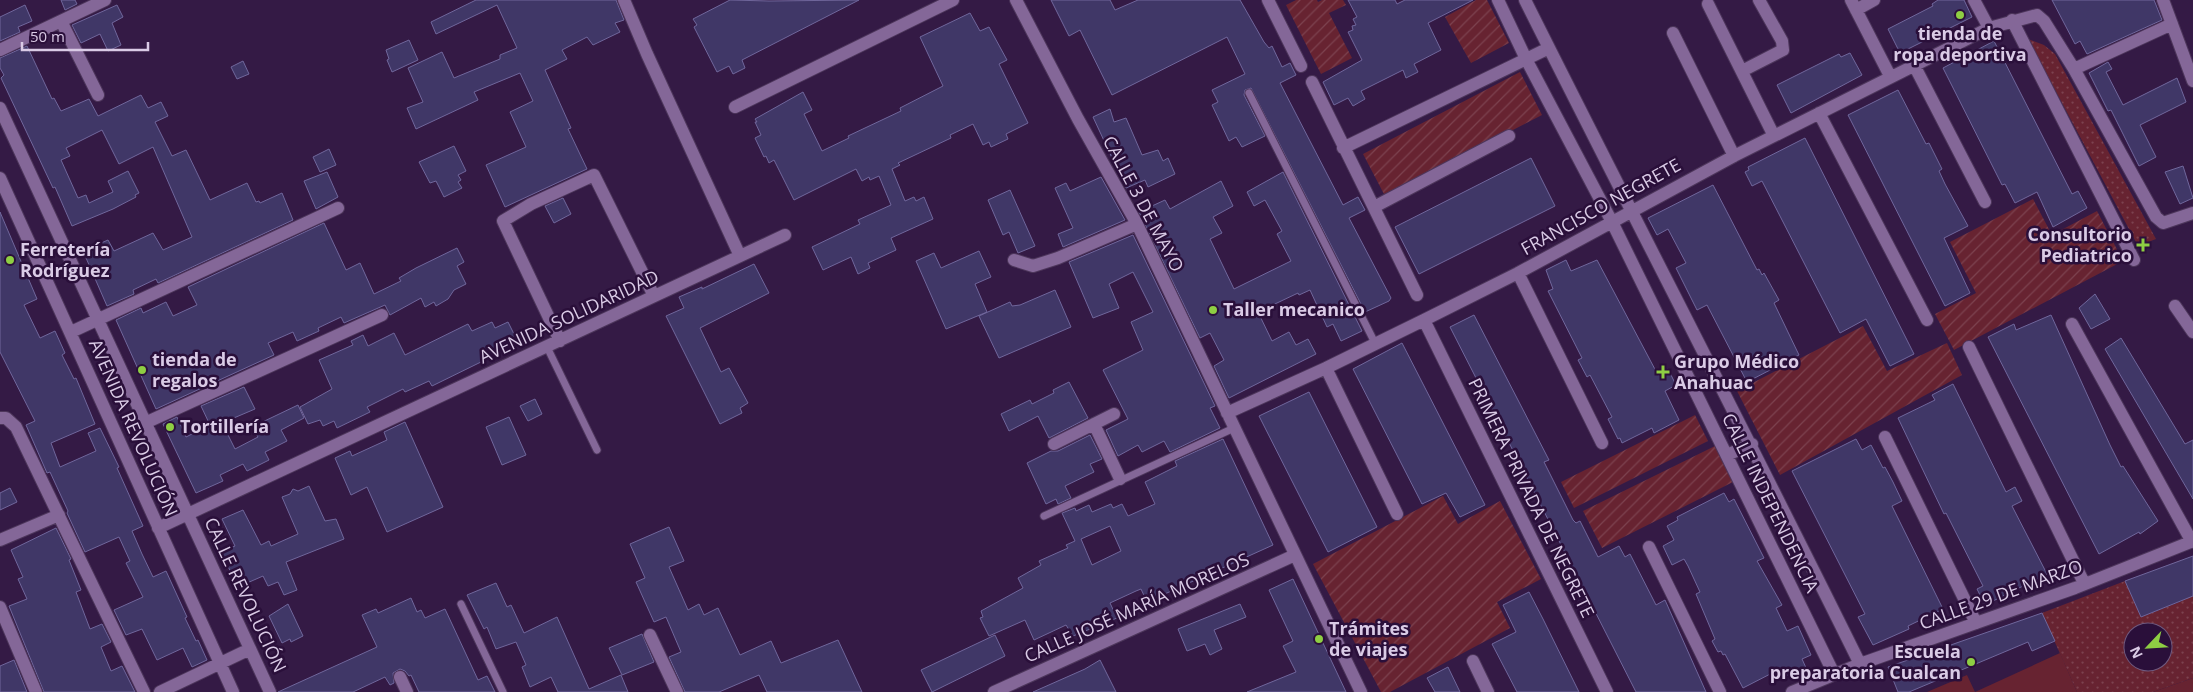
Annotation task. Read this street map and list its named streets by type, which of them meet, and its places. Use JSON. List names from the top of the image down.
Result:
{
  "streets": {
    "street": [
      "CALLE 3 DE MAYO",
      "FRANCISCO NEGRETE",
      "AVENIDA SOLIDARIDAD",
      "AVENIDA REVOLUCIÓN",
      "PRIMERA PRIVADA DE NEGRETE",
      "CALLE INDEPENDENCIA",
      "CALLE REVOLUCIÓN",
      "CALLE 29 DE MARZO",
      "CALLE JOSÉ MARÍA MORELOS"
    ]
  },
  "crossings": [
    ["CALLE 3 DE MAYO", "FRANCISCO NEGRETE"],
    ["CALLE 3 DE MAYO", "CALLE JOSÉ MARÍA MORELOS"],
    ["FRANCISCO NEGRETE", "PRIMERA PRIVADA DE NEGRETE"],
    ["FRANCISCO NEGRETE", "CALLE INDEPENDENCIA"],
    ["AVENIDA SOLIDARIDAD", "AVENIDA REVOLUCIÓN"],
    ["AVENIDA SOLIDARIDAD", "CALLE REVOLUCIÓN"],
    ["CALLE INDEPENDENCIA", "CALLE 29 DE MARZO"]
  ],
  "places": {
    "other": [
      "tienda de ropa deportiva",
      "Ferretería Rodríguez",
      "Taller mecanico",
      "tienda de regalos",
      "Tortillería",
      "Trámites de viajes",
      "Escuela preparatoria Cualcan"
    ],
    "health": ["Consultorio Pediatrico", "Grupo Médico Anahuac"]
  },
  "scale_bar": "50 m",
  "north": "bottom left"
}
